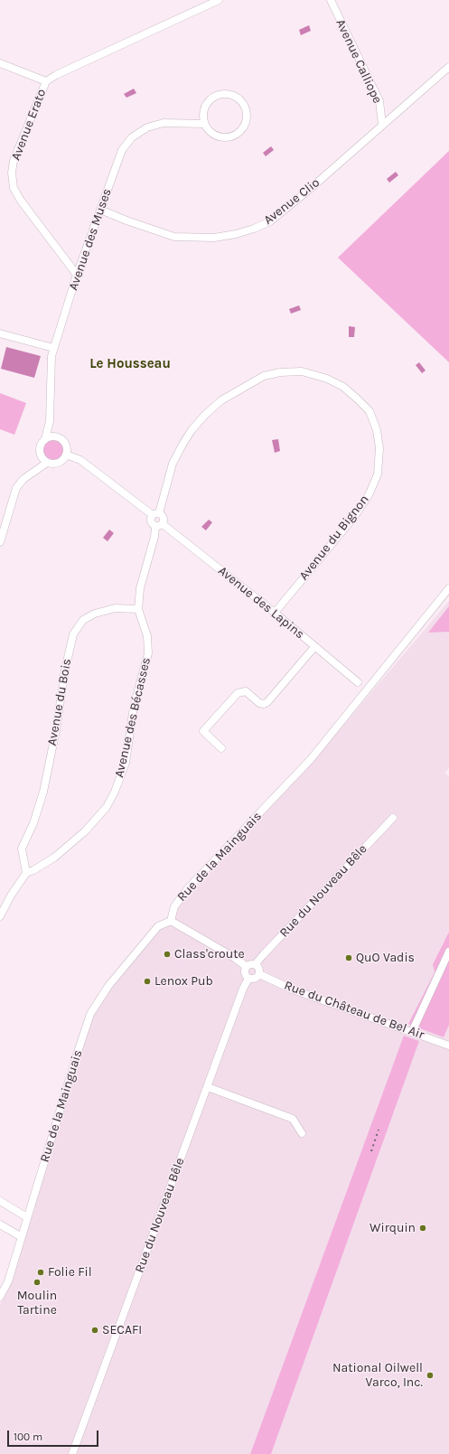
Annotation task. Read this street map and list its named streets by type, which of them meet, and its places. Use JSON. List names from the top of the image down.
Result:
{
  "streets": {
    "street": [
      "Avenue Calliope",
      "Avenue Erato",
      "Avenue Clio",
      "Avenue des Muses",
      "Avenue du Bignon",
      "Avenue des Lapins",
      "Avenue du Bois",
      "Avenue des Bécasses",
      "Rue de la Mainguais",
      "Rue du Nouveau Bêle",
      "Rue du Château de Bel Air"
    ]
  },
  "crossings": [
    ["Avenue Calliope", "Avenue Clio"],
    ["Avenue Erato", "Avenue des Muses"],
    ["Avenue Clio", "Avenue des Muses"],
    ["Avenue du Bignon", "Avenue des Lapins"],
    ["Avenue du Bois", "Avenue des Bécasses"],
    ["Rue du Nouveau Bêle", "Rue du Château de Bel Air"]
  ],
  "districts": ["Le Housseau"],
  "places": [
    "Class'croute",
    "QuO Vadis",
    "Lenox Pub",
    "Wirquin",
    "Folie Fil",
    "Moulin Tartine",
    "SECAFI",
    "National Oilwell Varco, Inc."
  ],
  "scale_bar": "100 m"
}
